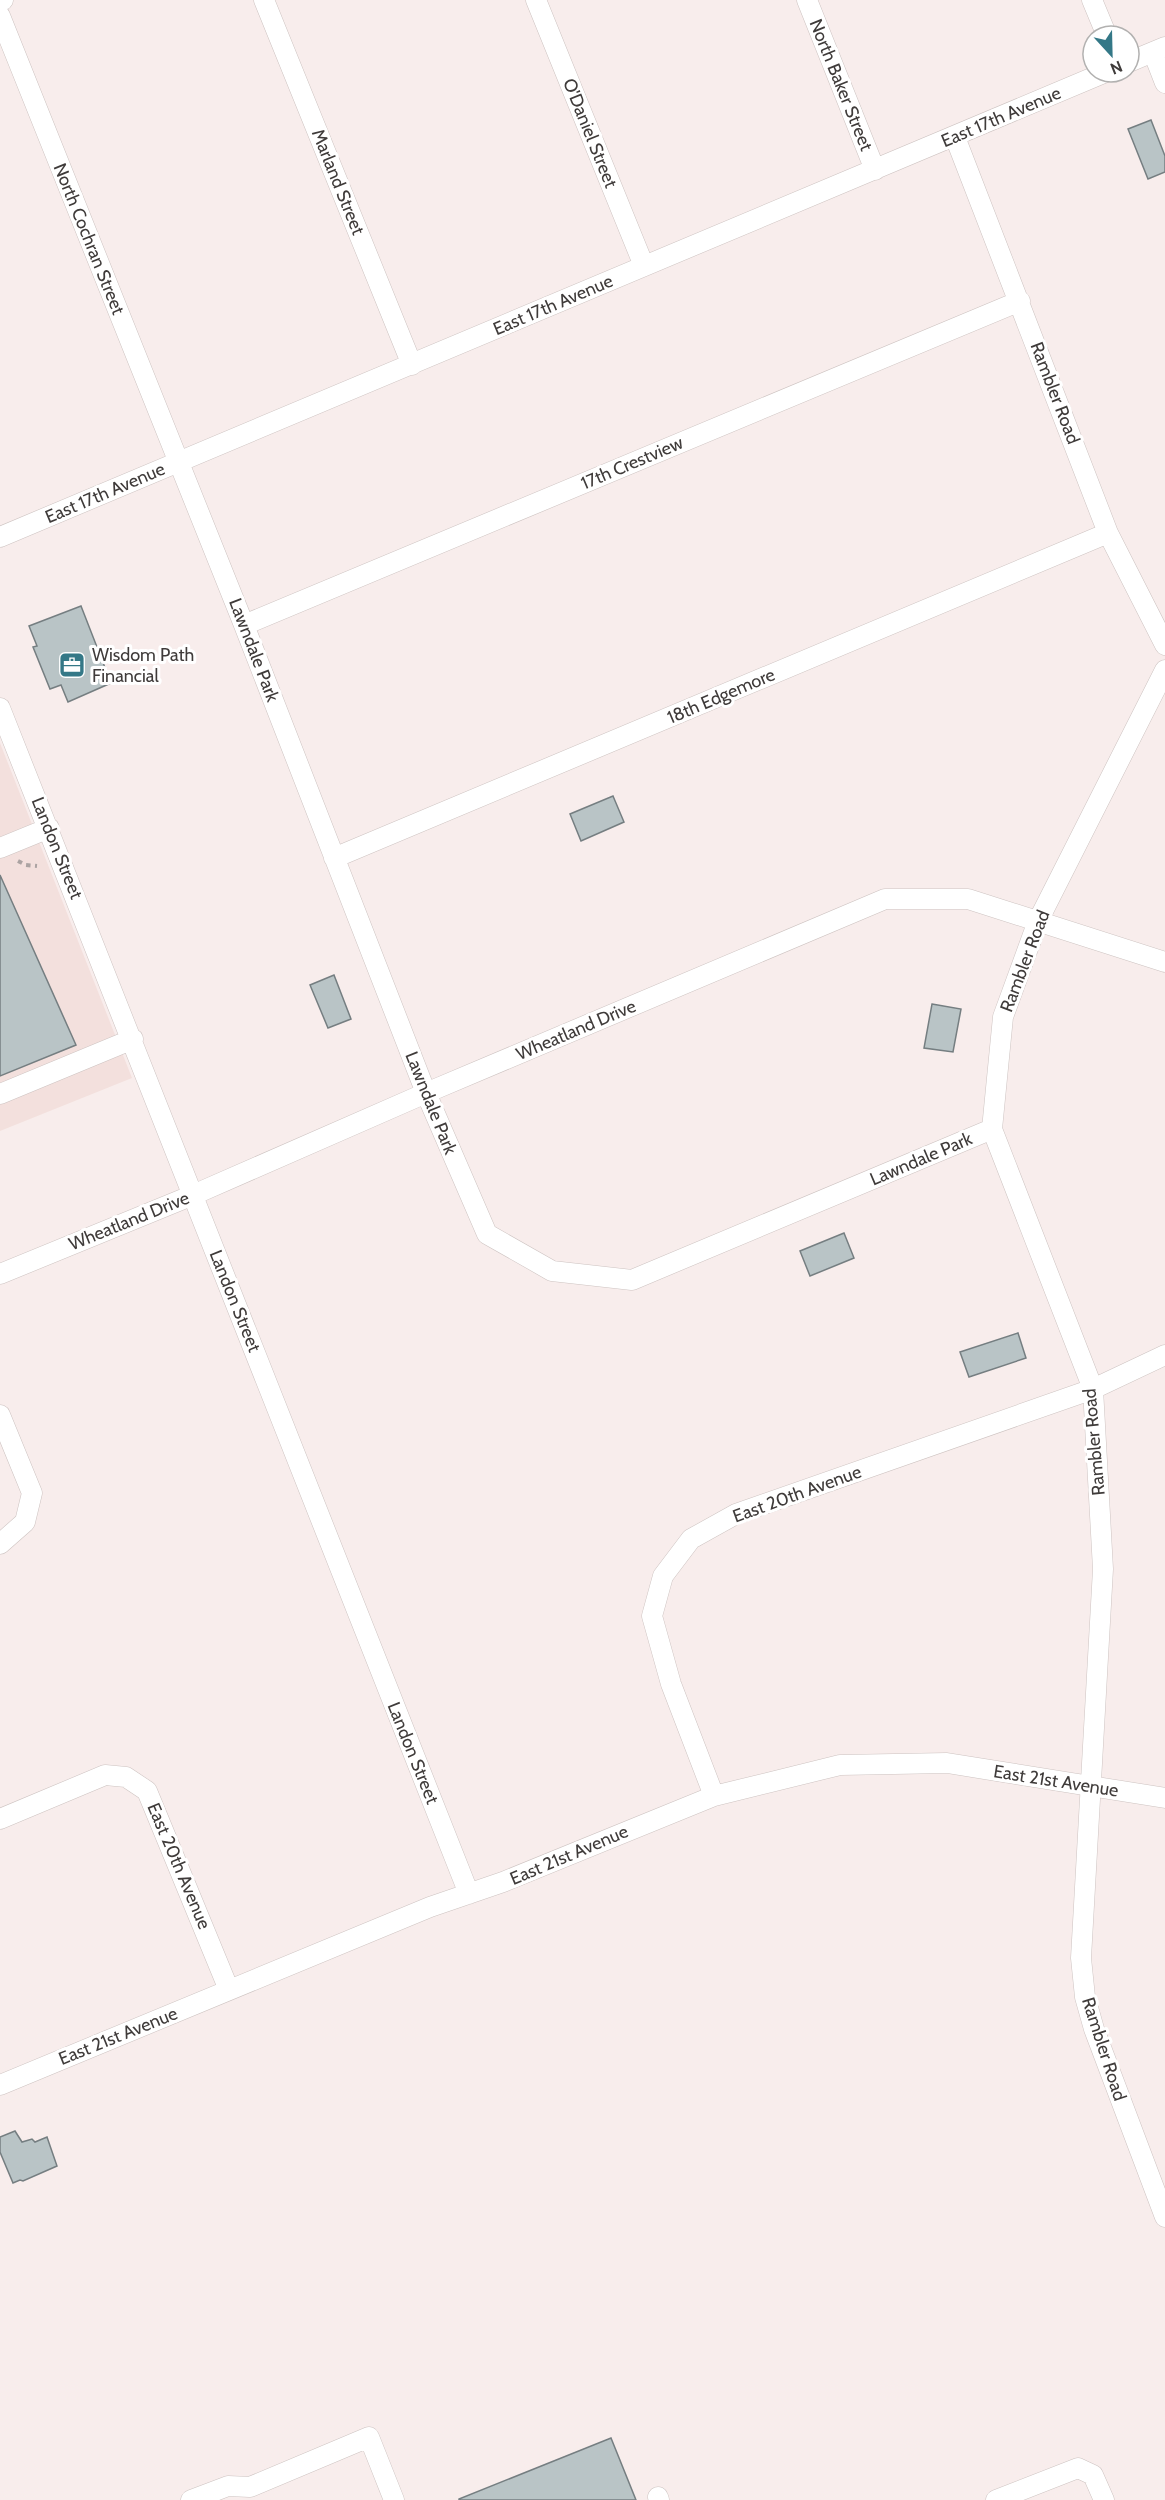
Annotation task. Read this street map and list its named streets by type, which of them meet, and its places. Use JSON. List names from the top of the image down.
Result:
{
  "streets": {
    "street": [
      "North Baker Street",
      "East 17th Avenue",
      "O'Daniel Street",
      "Marland Street",
      "North Cochran Street",
      "Rambler Road",
      "17th Crestview",
      "Lawndale Park",
      "18th Edgemore",
      "Landon Street",
      "Wheatland Drive",
      "East 20th Avenue",
      "East 21st Avenue"
    ]
  },
  "crossings": [
    ["North Baker Street", "East 17th Avenue"],
    ["East 17th Avenue", "O'Daniel Street"],
    ["East 17th Avenue", "Marland Street"],
    ["East 17th Avenue", "North Cochran Street"],
    ["East 17th Avenue", "Rambler Road"],
    ["East 17th Avenue", "Lawndale Park"],
    ["North Cochran Street", "Lawndale Park"],
    ["Rambler Road", "17th Crestview"],
    ["Rambler Road", "Lawndale Park"],
    ["Rambler Road", "18th Edgemore"],
    ["Rambler Road", "Wheatland Drive"],
    ["Rambler Road", "East 20th Avenue"],
    ["Rambler Road", "East 21st Avenue"],
    ["17th Crestview", "Lawndale Park"],
    ["Lawndale Park", "18th Edgemore"],
    ["Lawndale Park", "Wheatland Drive"],
    ["Landon Street", "Wheatland Drive"],
    ["Landon Street", "East 21st Avenue"],
    ["East 20th Avenue", "East 21st Avenue"]
  ],
  "places": {
    "office": ["Wisdom Path Financial"]
  },
  "north": "bottom"
}
